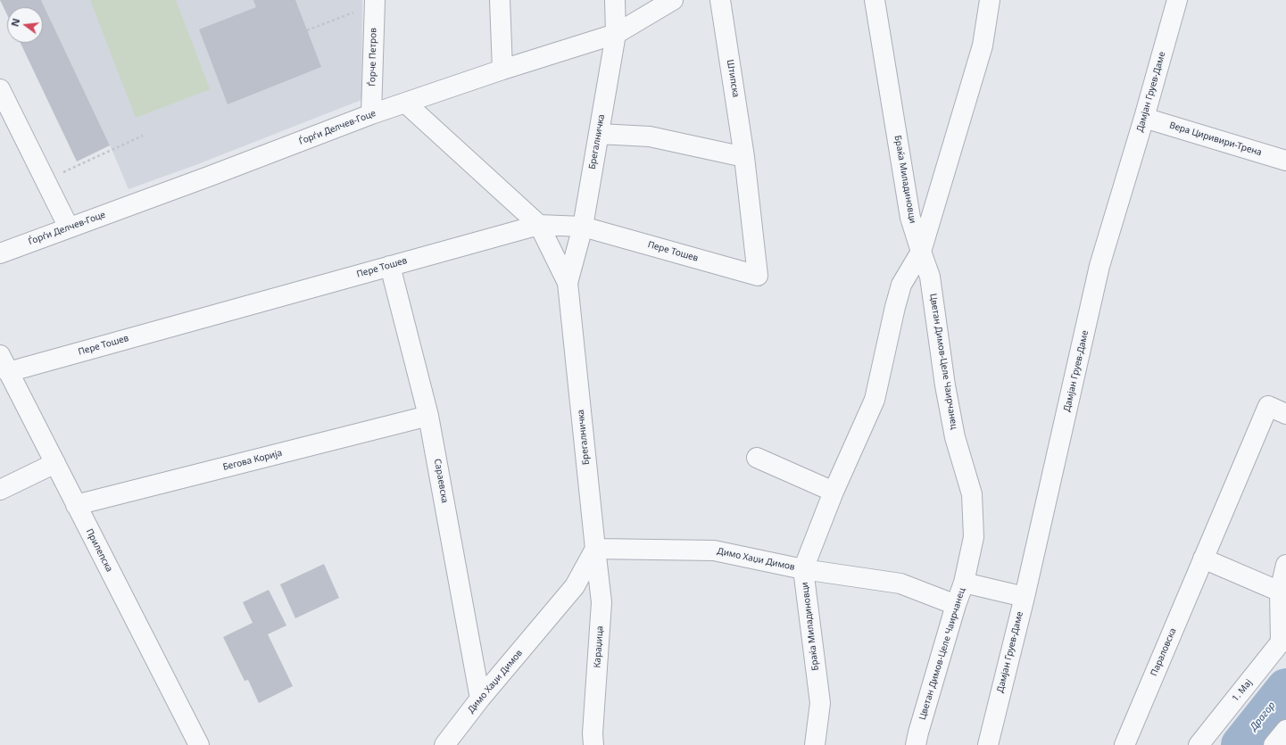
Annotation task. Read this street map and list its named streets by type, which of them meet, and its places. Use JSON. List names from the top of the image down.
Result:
{
  "streets": {
    "street": [
      "Ѓорче Петров",
      "Штипска",
      "Дамјан Груев-Даме",
      "Ѓорѓи Делчев-Гоце",
      "Вера Циривири-Трена",
      "Брегалничка",
      "Браќа Миладиновци",
      "Пере Тошев",
      "Цветан Димов-Целе Чаирчанец",
      "Бегова Корија",
      "Сараевска",
      "Прилепска",
      "Димо Хаџи Димов",
      "Караџица",
      "Параловска",
      "1. Мај"
    ]
  },
  "crossings": [
    ["Ѓорче Петров", "Ѓорѓи Делчев-Гоце"],
    ["Штипска", "Пере Тошев"],
    ["Дамјан Груев-Даме", "Вера Циривири-Трена"],
    ["Ѓорѓи Делчев-Гоце", "Брегалничка"],
    ["Брегалничка", "Пере Тошев"],
    ["Брегалничка", "Димо Хаџи Димов"],
    ["Брегалничка", "Караџица"],
    ["Браќа Миладиновци", "Цветан Димов-Целе Чаирчанец"],
    ["Браќа Миладиновци", "Димо Хаџи Димов"],
    ["Пере Тошев", "Сараевска"],
    ["Пере Тошев", "Прилепска"],
    ["Цветан Димов-Целе Чаирчанец", "Димо Хаџи Димов"],
    ["Бегова Корија", "Сараевска"],
    ["Бегова Корија", "Прилепска"],
    ["Сараевска", "Димо Хаџи Димов"],
    ["Димо Хаџи Димов", "Караџица"]
  ],
  "water": ["Драгор"],
  "north": "left"
}
